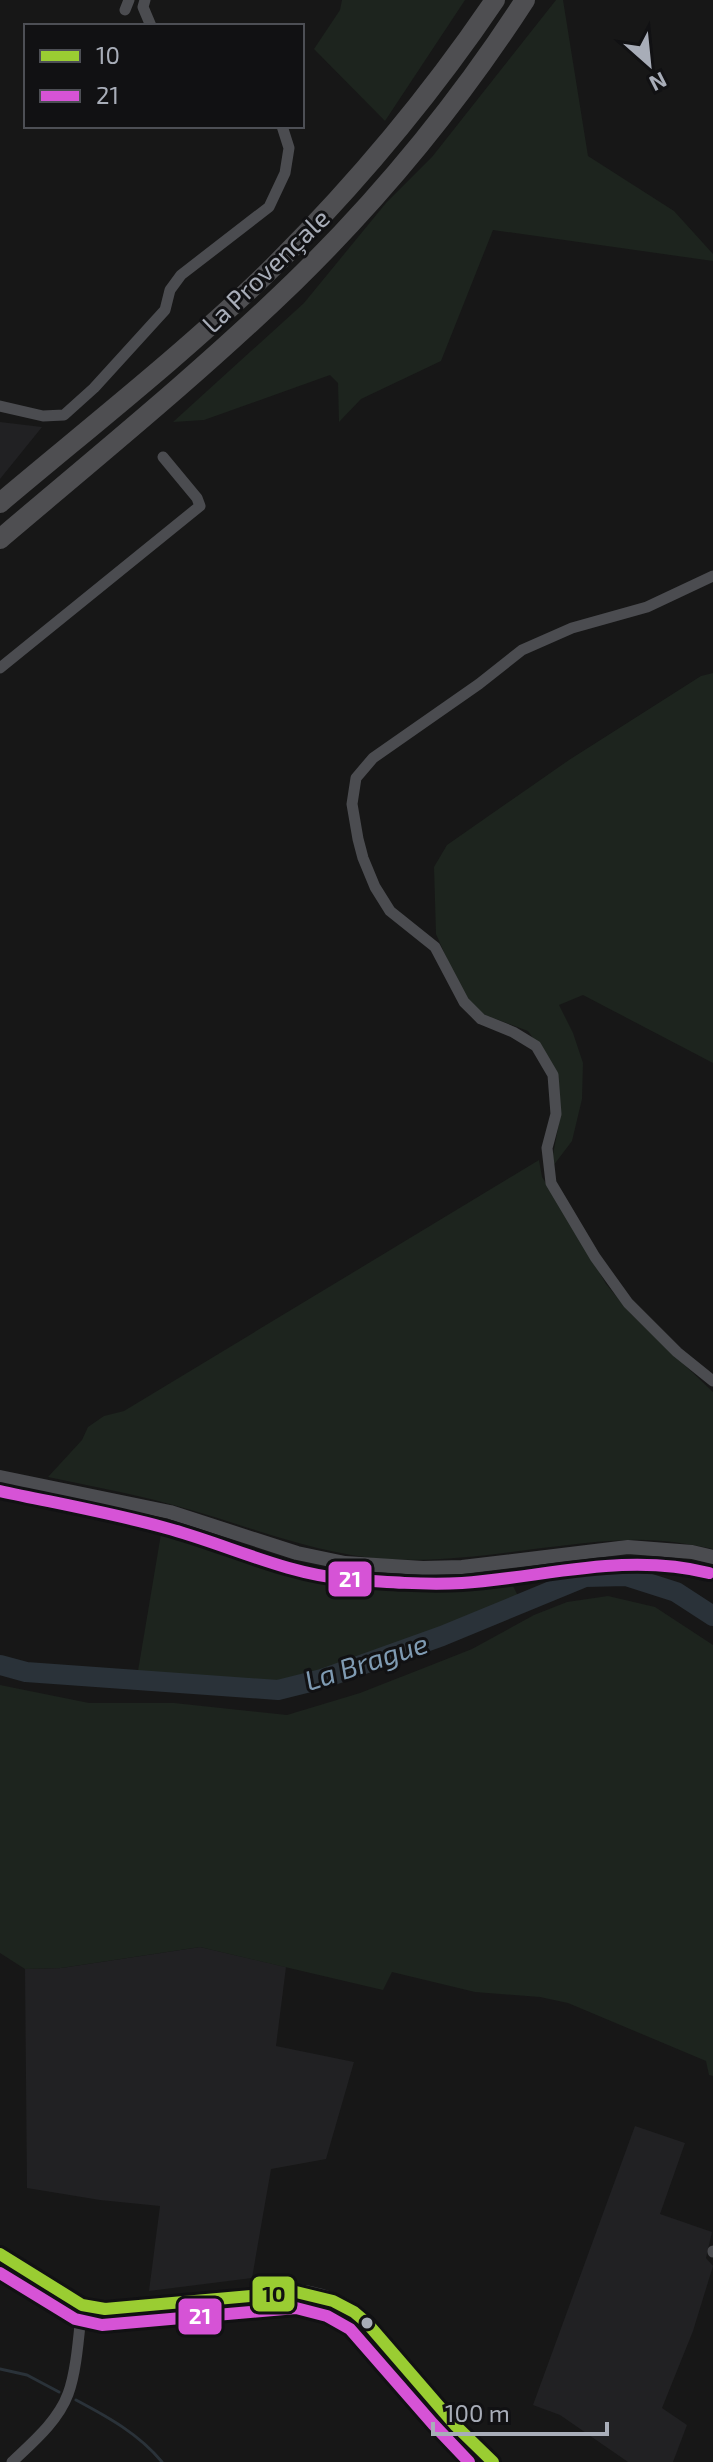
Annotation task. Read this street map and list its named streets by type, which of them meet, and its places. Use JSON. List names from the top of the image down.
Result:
{
  "streets": {
    "highway": ["La Provençale"]
  },
  "water": ["La Brague"],
  "lines": ["transit line 21", "transit line 10"],
  "legend": ["10", "21"],
  "scale_bar": "100 m",
  "north": "bottom right"
}
